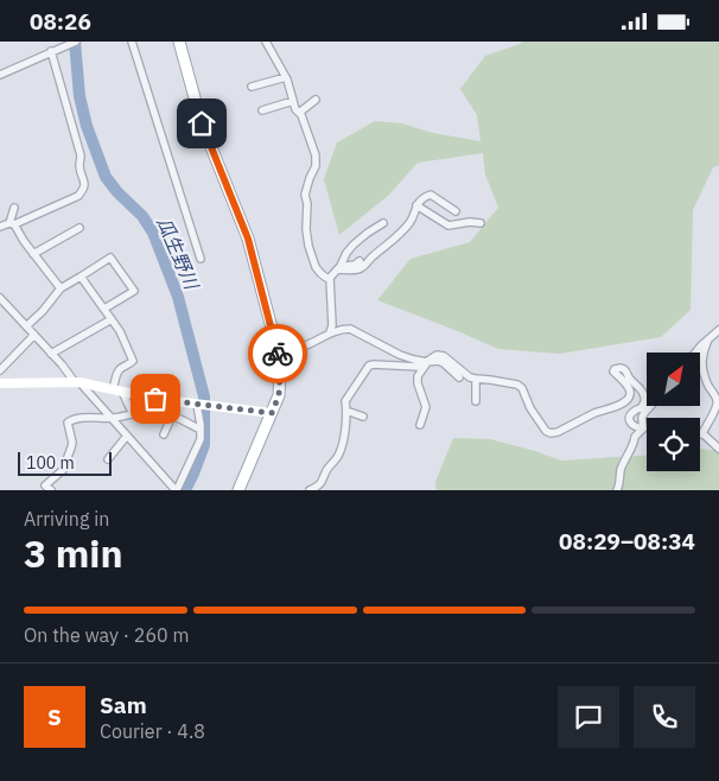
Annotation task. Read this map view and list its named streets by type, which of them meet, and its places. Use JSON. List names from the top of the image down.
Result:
{
  "water": ["瓜生野川"],
  "scale_bar": "100 m",
  "north": "top right",
  "page": {
    "status": "08:26",
    "scale": "100 m",
    "heading": ["3 min", "Arriving in", "08:29–08:34"],
    "panel": ["Sam", "Courier · 4.8"],
    "bar": "On the way · 260 m",
    "round": "S"
  }
}
